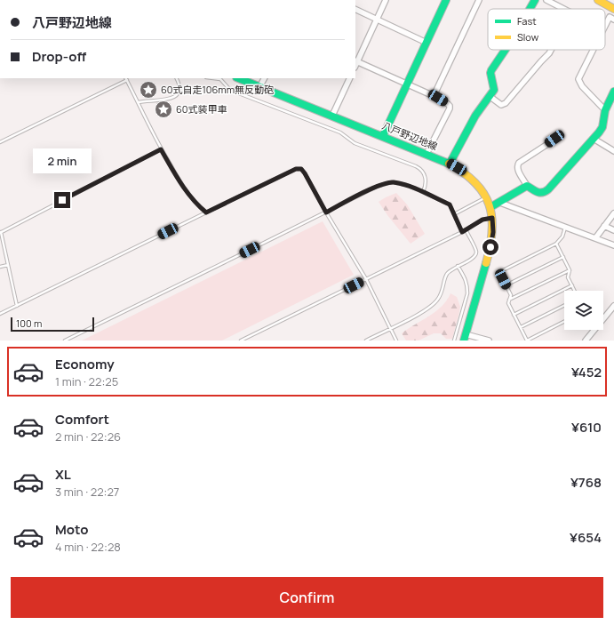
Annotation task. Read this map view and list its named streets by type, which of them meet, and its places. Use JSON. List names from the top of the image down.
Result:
{
  "streets": {
    "street": ["八戸野辺地線"]
  },
  "places": {
    "place": ["60式自走106mm無反動砲", "60式装甲車"]
  },
  "legend": ["Fast", "Slow"],
  "scale_bar": "100 m",
  "page": {
    "banner": ["八戸野辺地線", "Drop-off"],
    "bubble": "2 min",
    "scale": "100 m",
    "list": [
      {
        "name": "Economy",
        "note": "1 min · 22:25",
        "value": "¥452"
      },
      {
        "name": "Comfort",
        "note": "2 min · 22:26",
        "value": "¥610"
      },
      {
        "name": "XL",
        "note": "3 min · 22:27",
        "value": "¥768"
      },
      {
        "name": "Moto",
        "note": "4 min · 22:28",
        "value": "¥654"
      }
    ],
    "buttons": "Confirm"
  }
}
